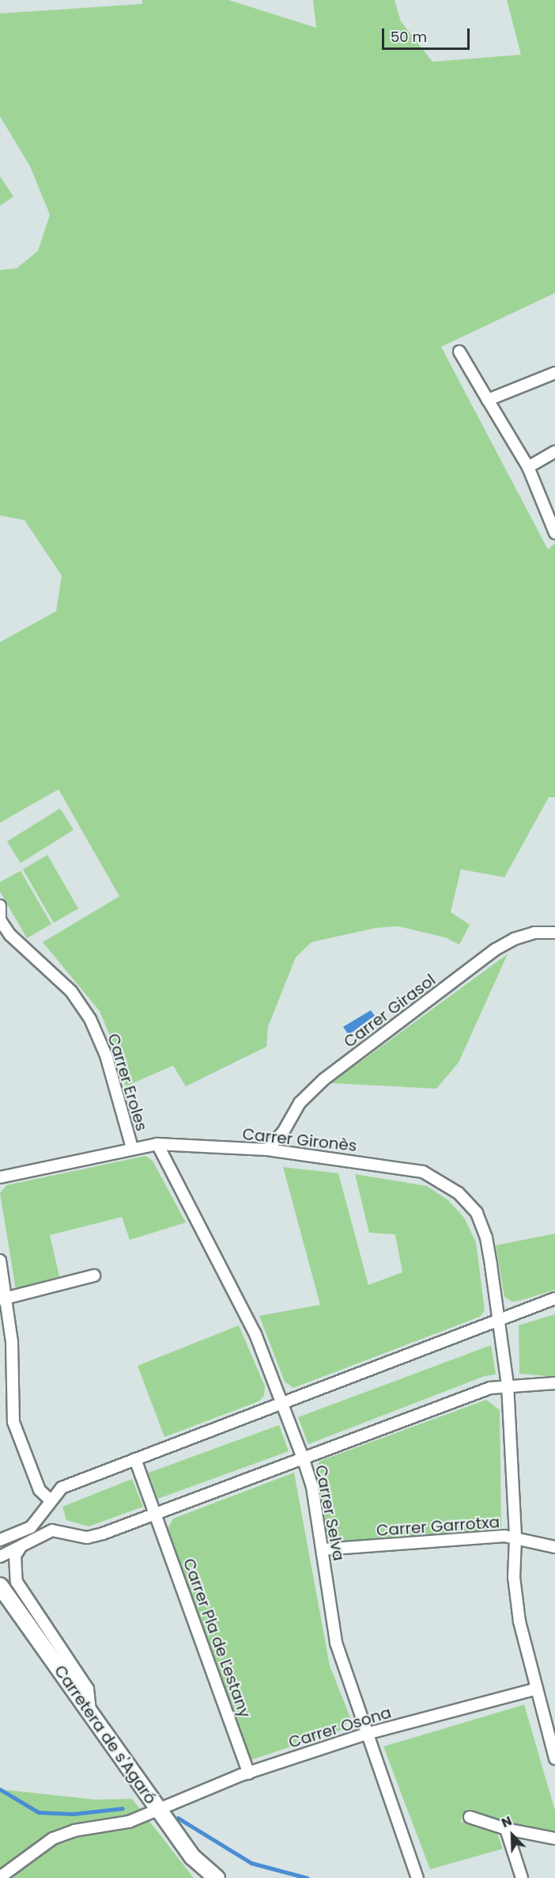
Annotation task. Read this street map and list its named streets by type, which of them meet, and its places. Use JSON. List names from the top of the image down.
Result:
{
  "streets": {
    "street": [
      "Carrer Girasol",
      "Carrer Eroles",
      "Carrer Gironès",
      "Carrer Selva",
      "Carrer Garrotxa",
      "Carrer Pla de Ľestany",
      "Carrer Osona",
      "Carretera de s'Agaró"
    ]
  },
  "crossings": [
    ["Carrer Girasol", "Carrer Gironès"],
    ["Carrer Eroles", "Carrer Gironès"],
    ["Carrer Gironès", "Carrer Selva"],
    ["Carrer Gironès", "Carrer Garrotxa"],
    ["Carrer Selva", "Carrer Garrotxa"],
    ["Carrer Selva", "Carrer Osona"],
    ["Carrer Pla de Ľestany", "Carrer Osona"],
    ["Carrer Osona", "Carretera de s'Agaró"]
  ],
  "scale_bar": "50 m",
  "north": "top left"
}
